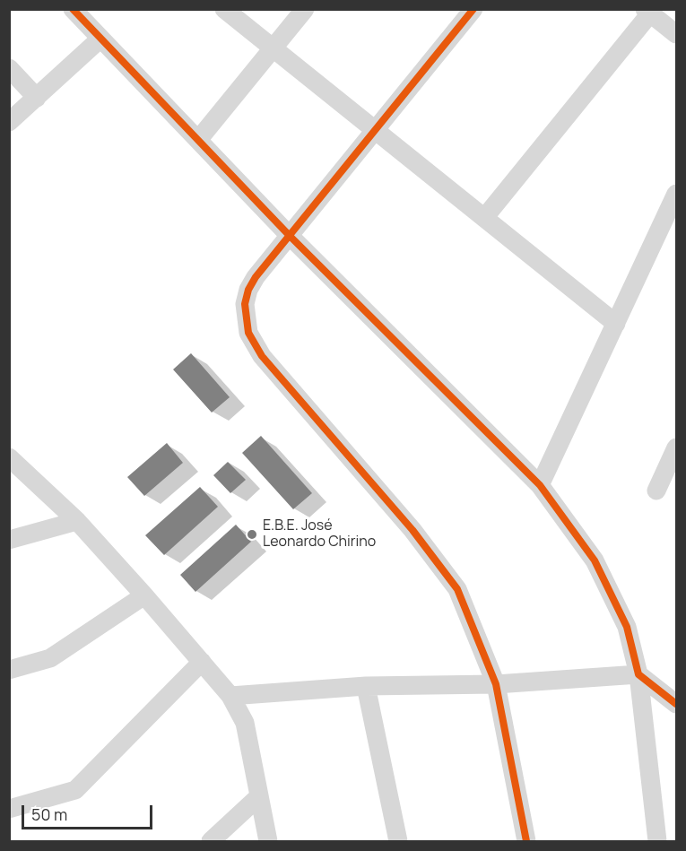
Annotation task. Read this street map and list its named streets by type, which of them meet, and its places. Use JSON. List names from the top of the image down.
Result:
{
  "places": ["E.B.E. José Leonardo Chirino"],
  "scale_bar": "50 m"
}
